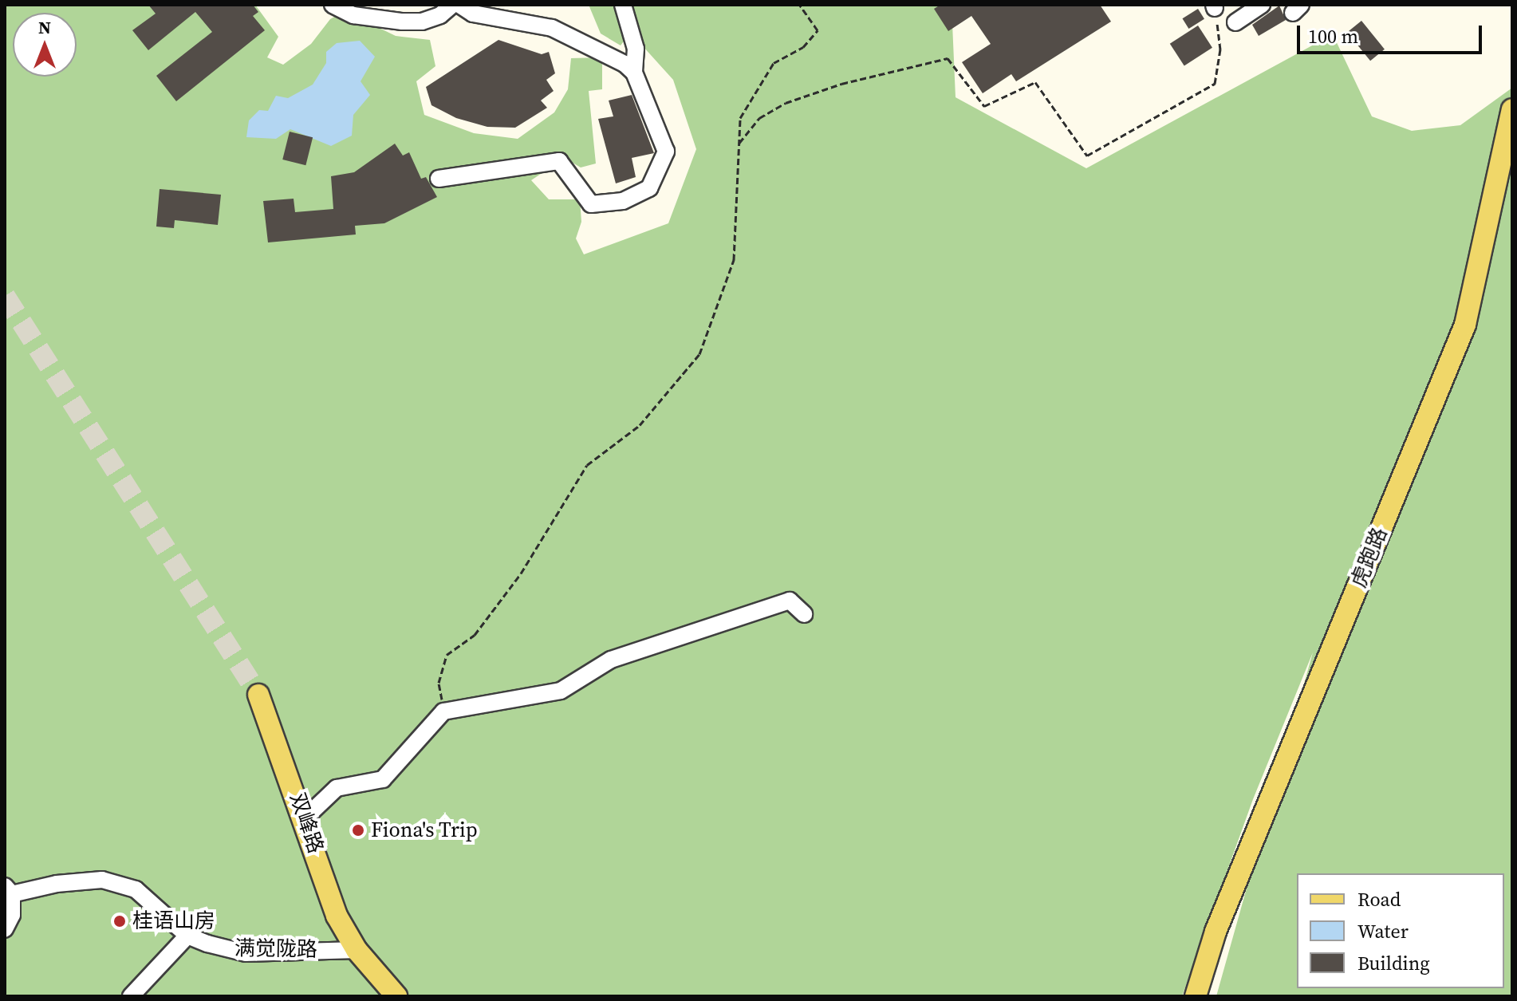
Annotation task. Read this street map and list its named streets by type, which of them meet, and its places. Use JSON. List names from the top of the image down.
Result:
{
  "streets": {
    "main road": ["虎跑路", "双峰路"],
    "street": ["满觉陇路"]
  },
  "crossings": [
    ["双峰路", "满觉陇路"]
  ],
  "places": ["Fiona's Trip", "桂语山房"],
  "legend": ["Road", "Water", "Building"],
  "scale_bar": "100 m",
  "north": "top"
}
